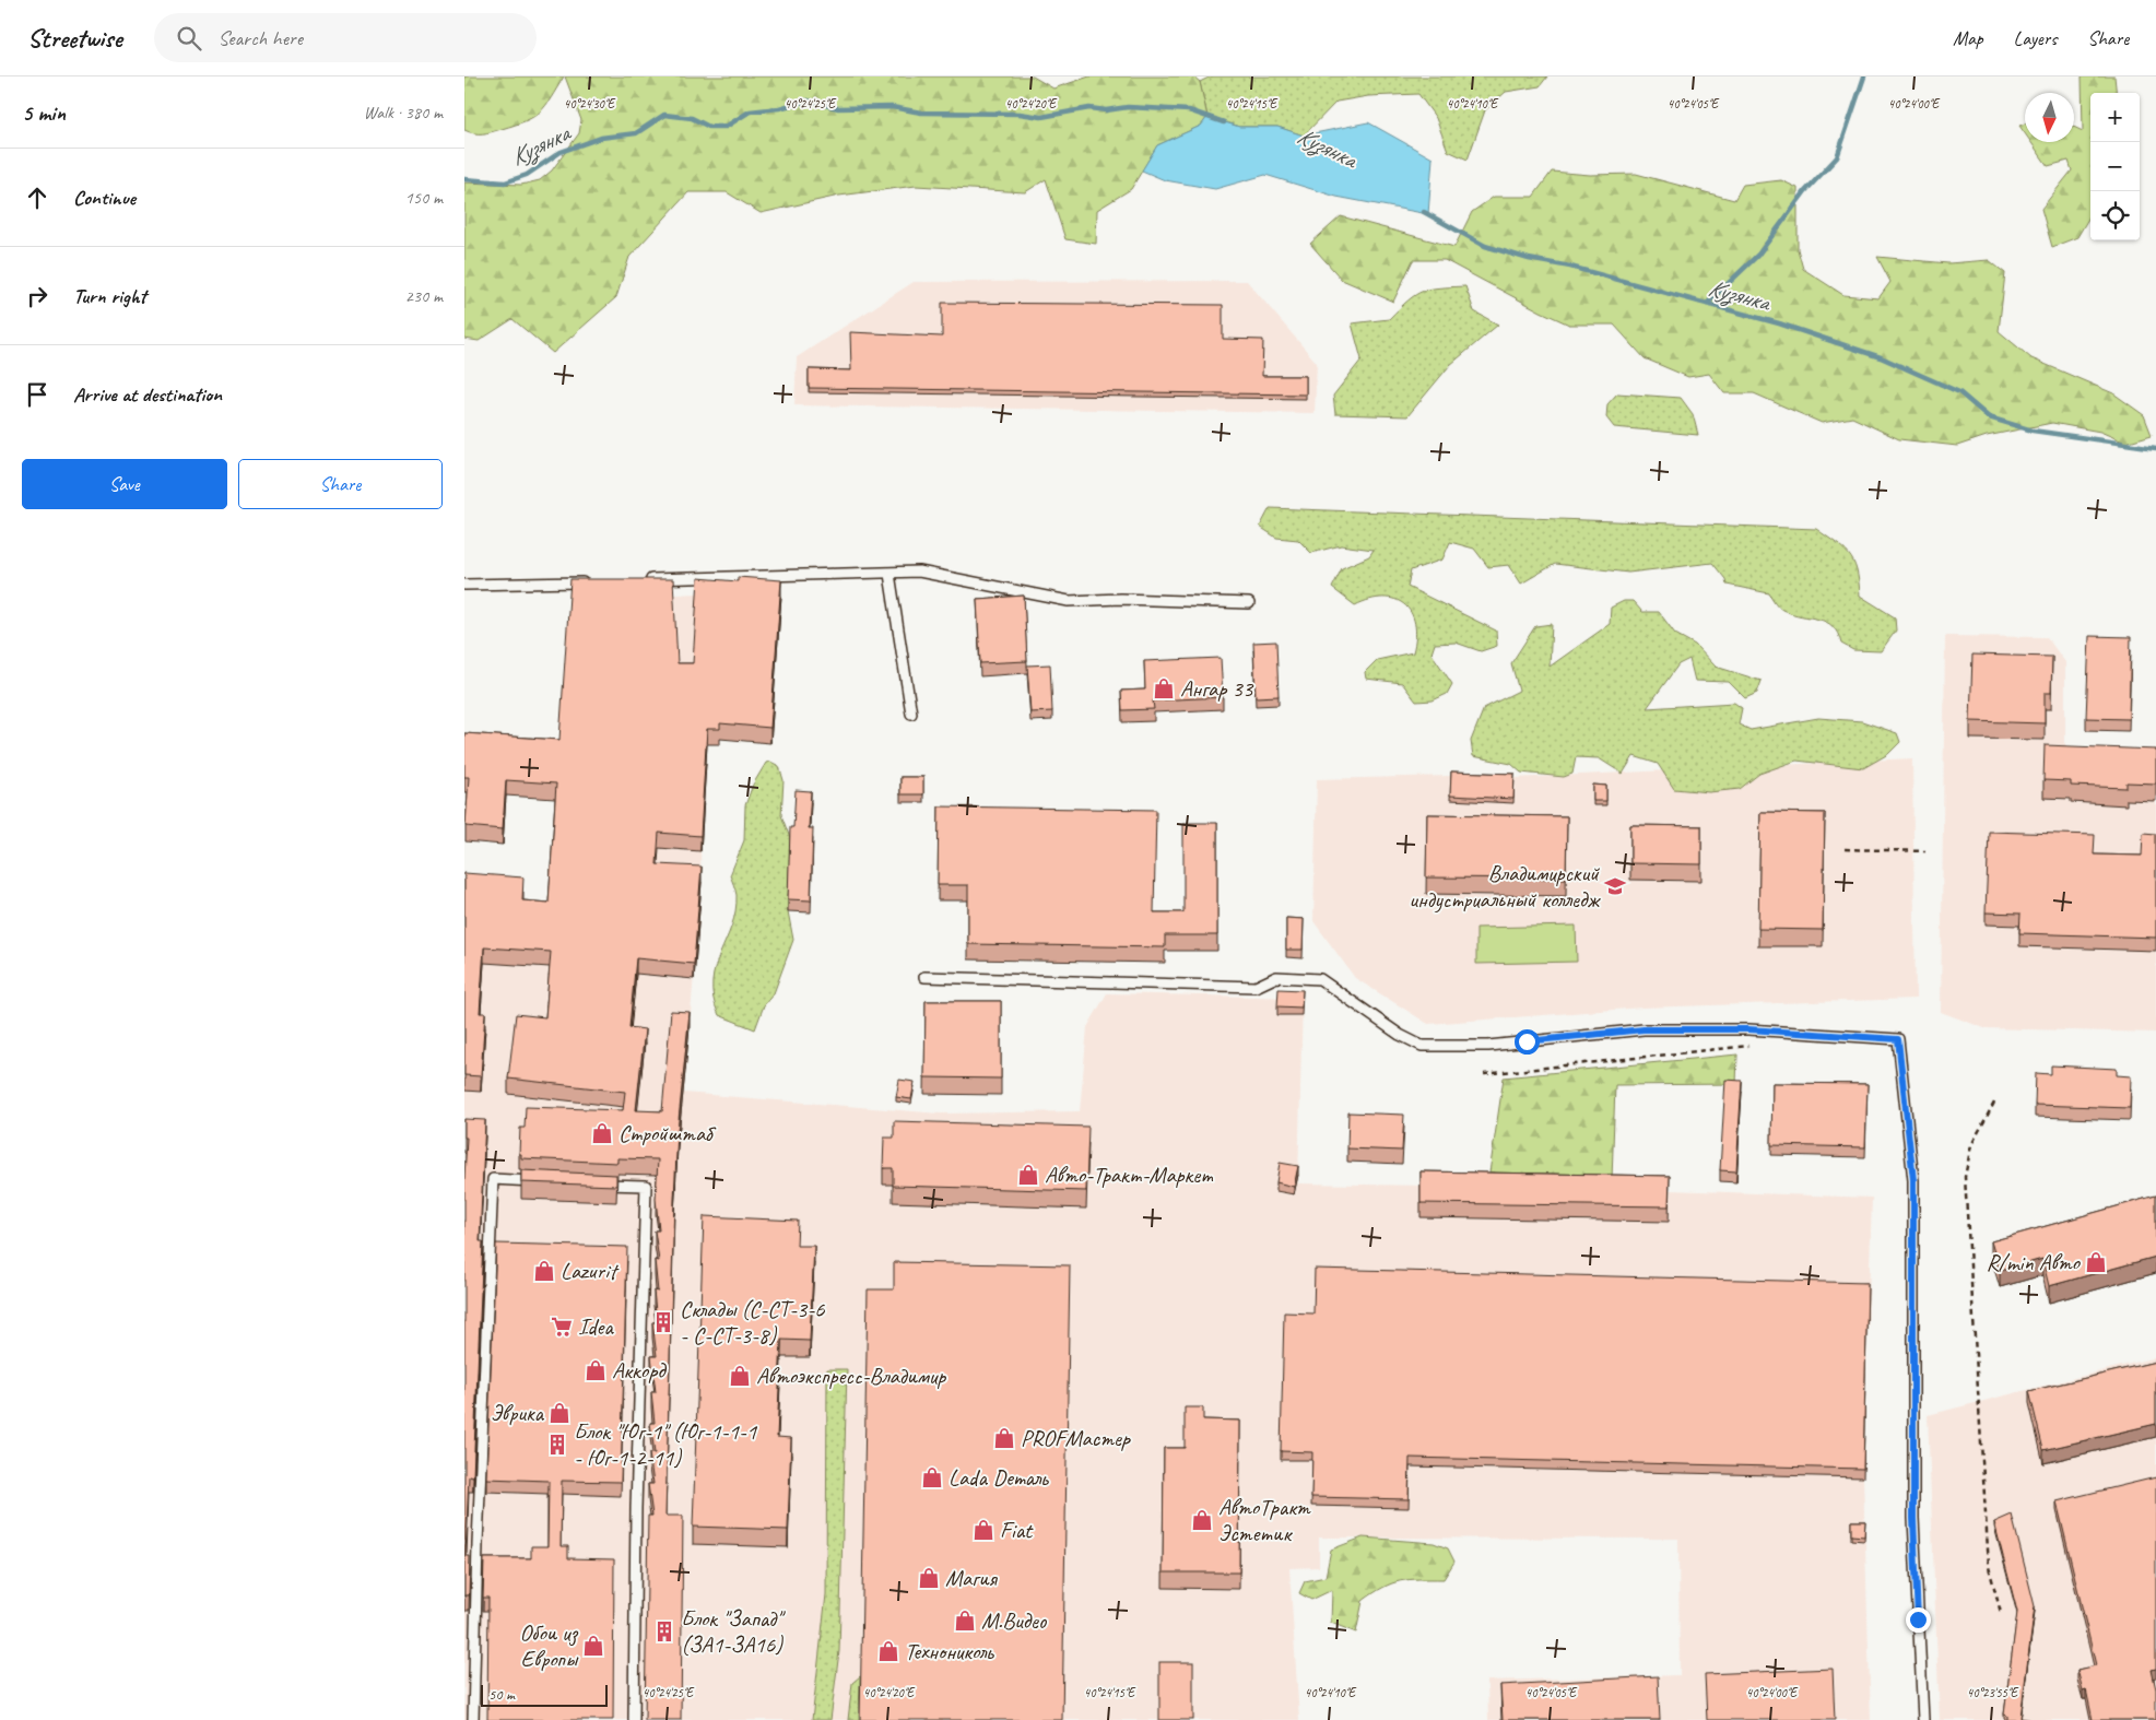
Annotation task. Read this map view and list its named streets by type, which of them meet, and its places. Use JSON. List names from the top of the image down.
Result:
{
  "water": ["Кузянка"],
  "places": {
    "shop": [
      "Ангар 33",
      "Стройштаб",
      "Авто-Тракт-Маркет",
      "R/min Авто",
      "Lazurit",
      "Аккорд",
      "Автоэкспресс-Владимир",
      "Эврика",
      "PROFМастер",
      "Lada Dеталь",
      "АвтоТракт Эстетик",
      "Fiat",
      "Магия",
      "М.Видео",
      "Обои из Европы",
      "Технониколь"
    ],
    "school or university": ["Владимирский индустриальный колледж"],
    "building": ["Склады (С-СТ-3-6 - С-СТ-3-8)", "Блок \"Юг-1\" (Юг-1-1-1 - Юг-1-2-11)", "Блок \"Запад\" (ЗА1-ЗА16)"],
    "supermarket": ["Idea"]
  },
  "scale_bar": "50 m",
  "north": "bottom",
  "page": {
    "header": "Streetwise",
    "search": "Search here",
    "nav": ["Map", "Layers", "Share"],
    "heading": ["5 min", "Walk · 380 m"],
    "map_buttons": ["+", "−"],
    "list": [
      ["Continue", "150 m"],
      ["Turn right", "230 m"],
      "Arrive at destination"
    ],
    "buttons": ["Save", "Share"],
    "scale": "50 m"
  },
  "coordinates": [
    "40°24'30\"E",
    "40°24'25\"E",
    "40°24'20\"E",
    "40°24'15\"E",
    "40°24'10\"E",
    "40°24'05\"E",
    "40°24'00\"E",
    "40°23'55\"E"
  ]
}
